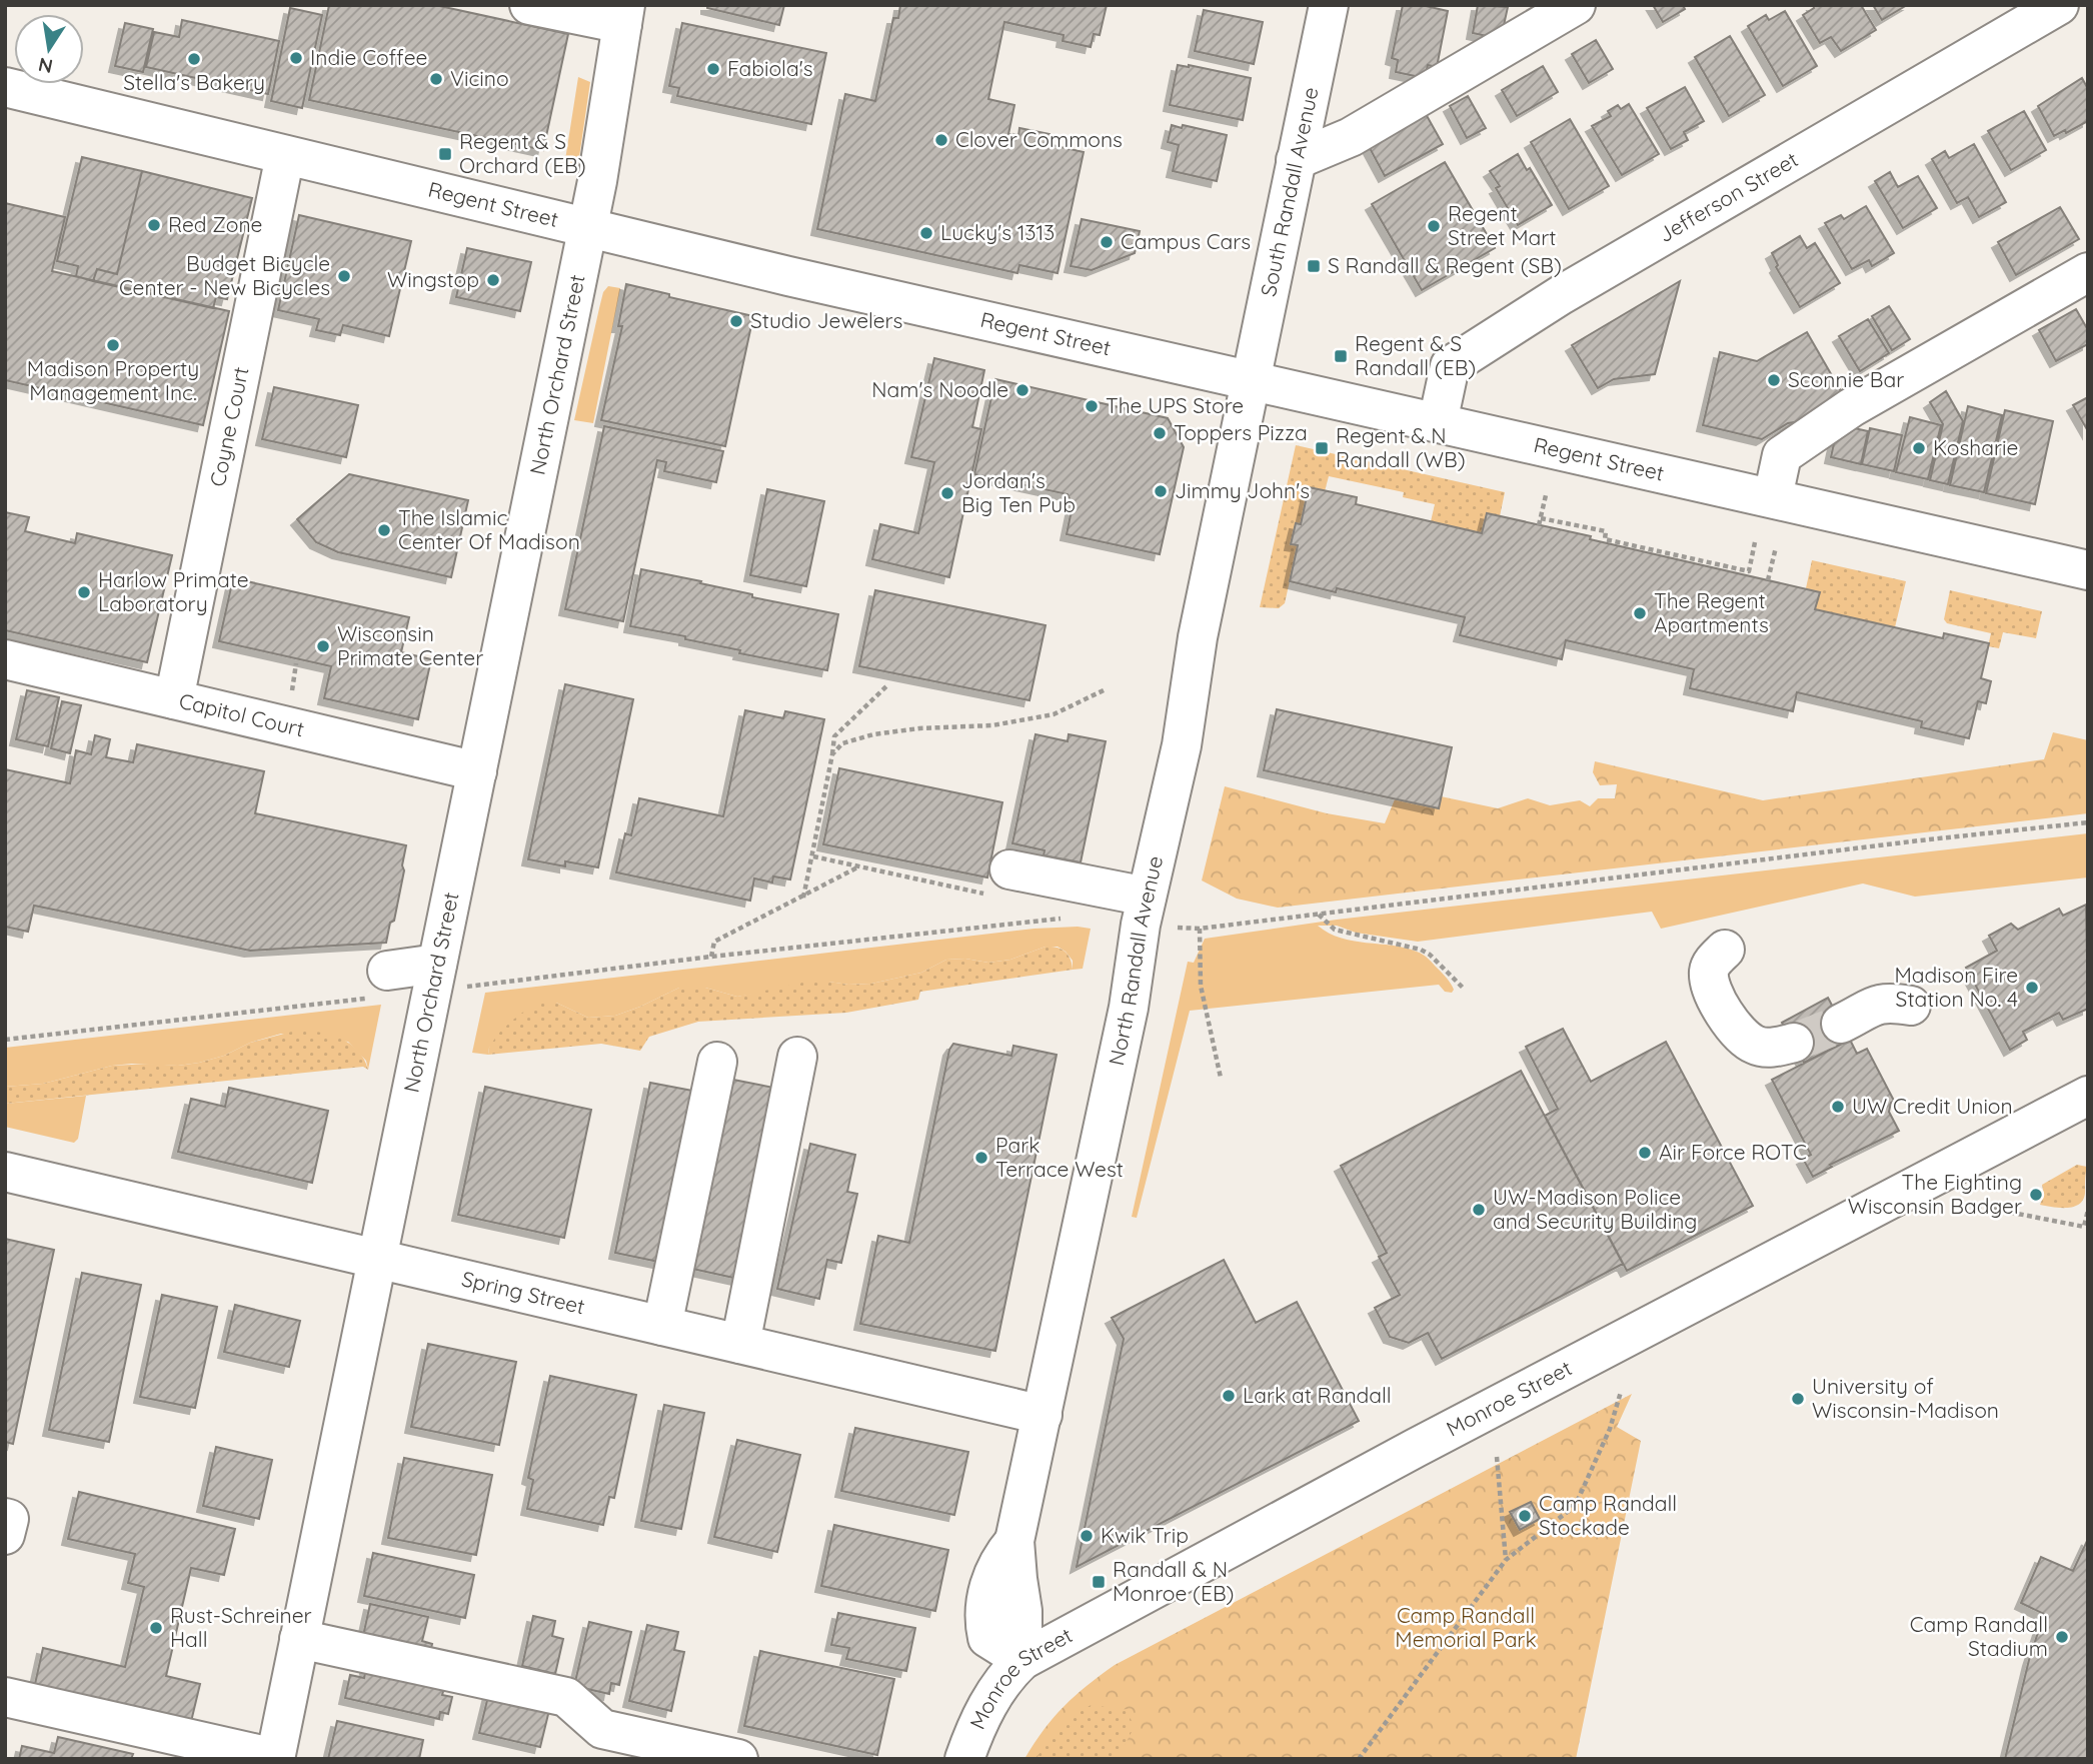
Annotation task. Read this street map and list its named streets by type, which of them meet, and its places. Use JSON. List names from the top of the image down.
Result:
{
  "streets": {
    "street": [
      "South Randall Avenue",
      "Jefferson Street",
      "Regent Street",
      "North Orchard Street",
      "Coyne Court",
      "Capitol Court",
      "North Randall Avenue",
      "Spring Street",
      "Monroe Street"
    ]
  },
  "crossings": [
    ["South Randall Avenue", "Regent Street"],
    ["South Randall Avenue", "North Randall Avenue"],
    ["Jefferson Street", "Regent Street"],
    ["Regent Street", "North Orchard Street"],
    ["Regent Street", "Coyne Court"],
    ["Regent Street", "North Randall Avenue"],
    ["North Orchard Street", "Capitol Court"],
    ["North Orchard Street", "Spring Street"],
    ["Coyne Court", "Capitol Court"],
    ["North Randall Avenue", "Spring Street"],
    ["North Randall Avenue", "Monroe Street"]
  ],
  "parks": ["Camp Randall Memorial Park"],
  "places": {
    "other": [
      "Indie Coffee",
      "Stella's Bakery",
      "Fabiola's",
      "Vicino",
      "Clover Commons",
      "Red Zone",
      "Regent Street Mart",
      "Lucky's 1313",
      "Campus Cars",
      "Budget Bicycle Center - New Bicycles",
      "Wingstop",
      "Studio Jewelers",
      "Madison Property Management Inc.",
      "Sconnie Bar",
      "Nam's Noodle",
      "The UPS Store",
      "Toppers Pizza",
      "Kosharie",
      "Jimmy John's",
      "Jordan's Big Ten Pub",
      "The Islamic Center Of Madison",
      "Harlow Primate Laboratory",
      "The Regent Apartments",
      "Wisconsin Primate Center",
      "Madison Fire Station No. 4",
      "UW Credit Union",
      "Air Force ROTC",
      "Park Terrace West",
      "The Fighting Wisconsin Badger",
      "UW-Madison Police and Security Building",
      "Lark at Randall",
      "University of Wisconsin-Madison",
      "Camp Randall Stockade",
      "Kwik Trip",
      "Rust-Schreiner Hall",
      "Camp Randall Stadium"
    ],
    "transit": [
      "Regent & S Orchard (EB)",
      "S Randall & Regent (SB)",
      "Regent & S Randall (EB)",
      "Regent & N Randall (WB)",
      "Randall & N Monroe (EB)"
    ]
  },
  "north": "bottom"
}
